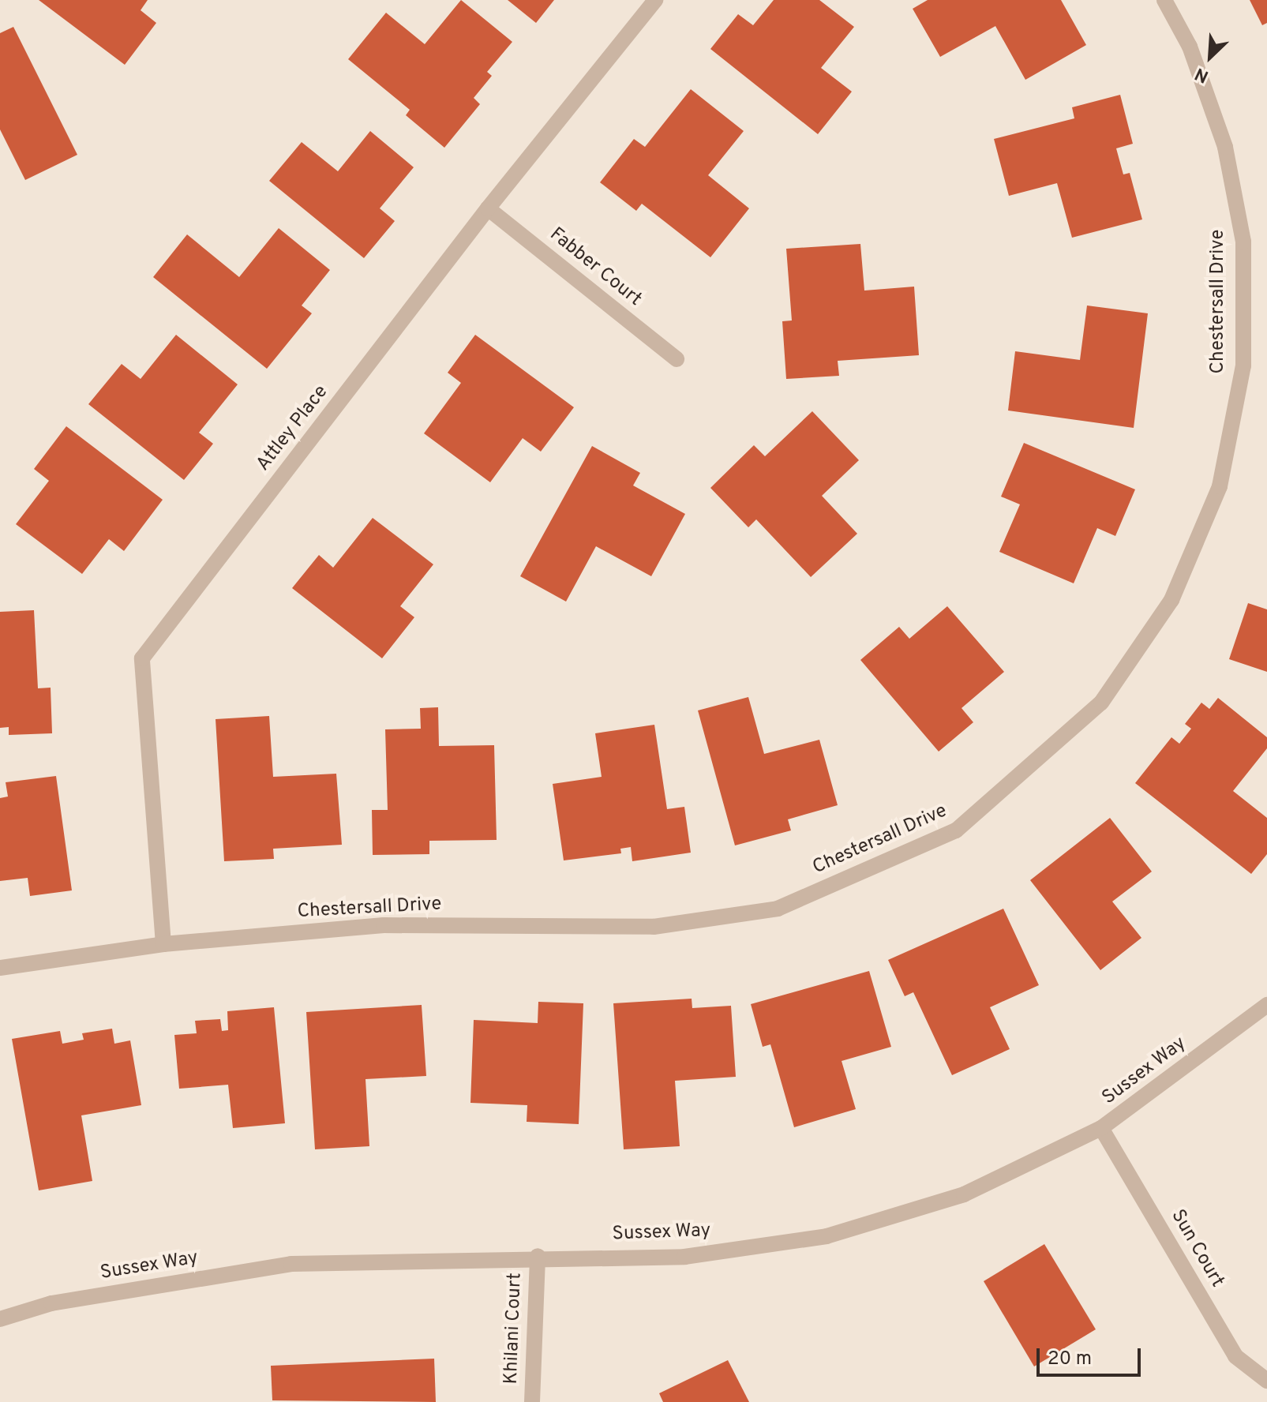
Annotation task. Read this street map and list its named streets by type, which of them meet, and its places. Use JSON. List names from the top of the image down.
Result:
{
  "streets": {
    "street": [
      "Fabber Court",
      "Chestersall Drive",
      "Attley Place",
      "Sussex Way",
      "Sun Court",
      "Khilani Court"
    ]
  },
  "crossings": [
    ["Fabber Court", "Attley Place"],
    ["Chestersall Drive", "Attley Place"],
    ["Sussex Way", "Sun Court"],
    ["Sussex Way", "Khilani Court"]
  ],
  "scale_bar": "20 m",
  "north": "bottom left"
}
